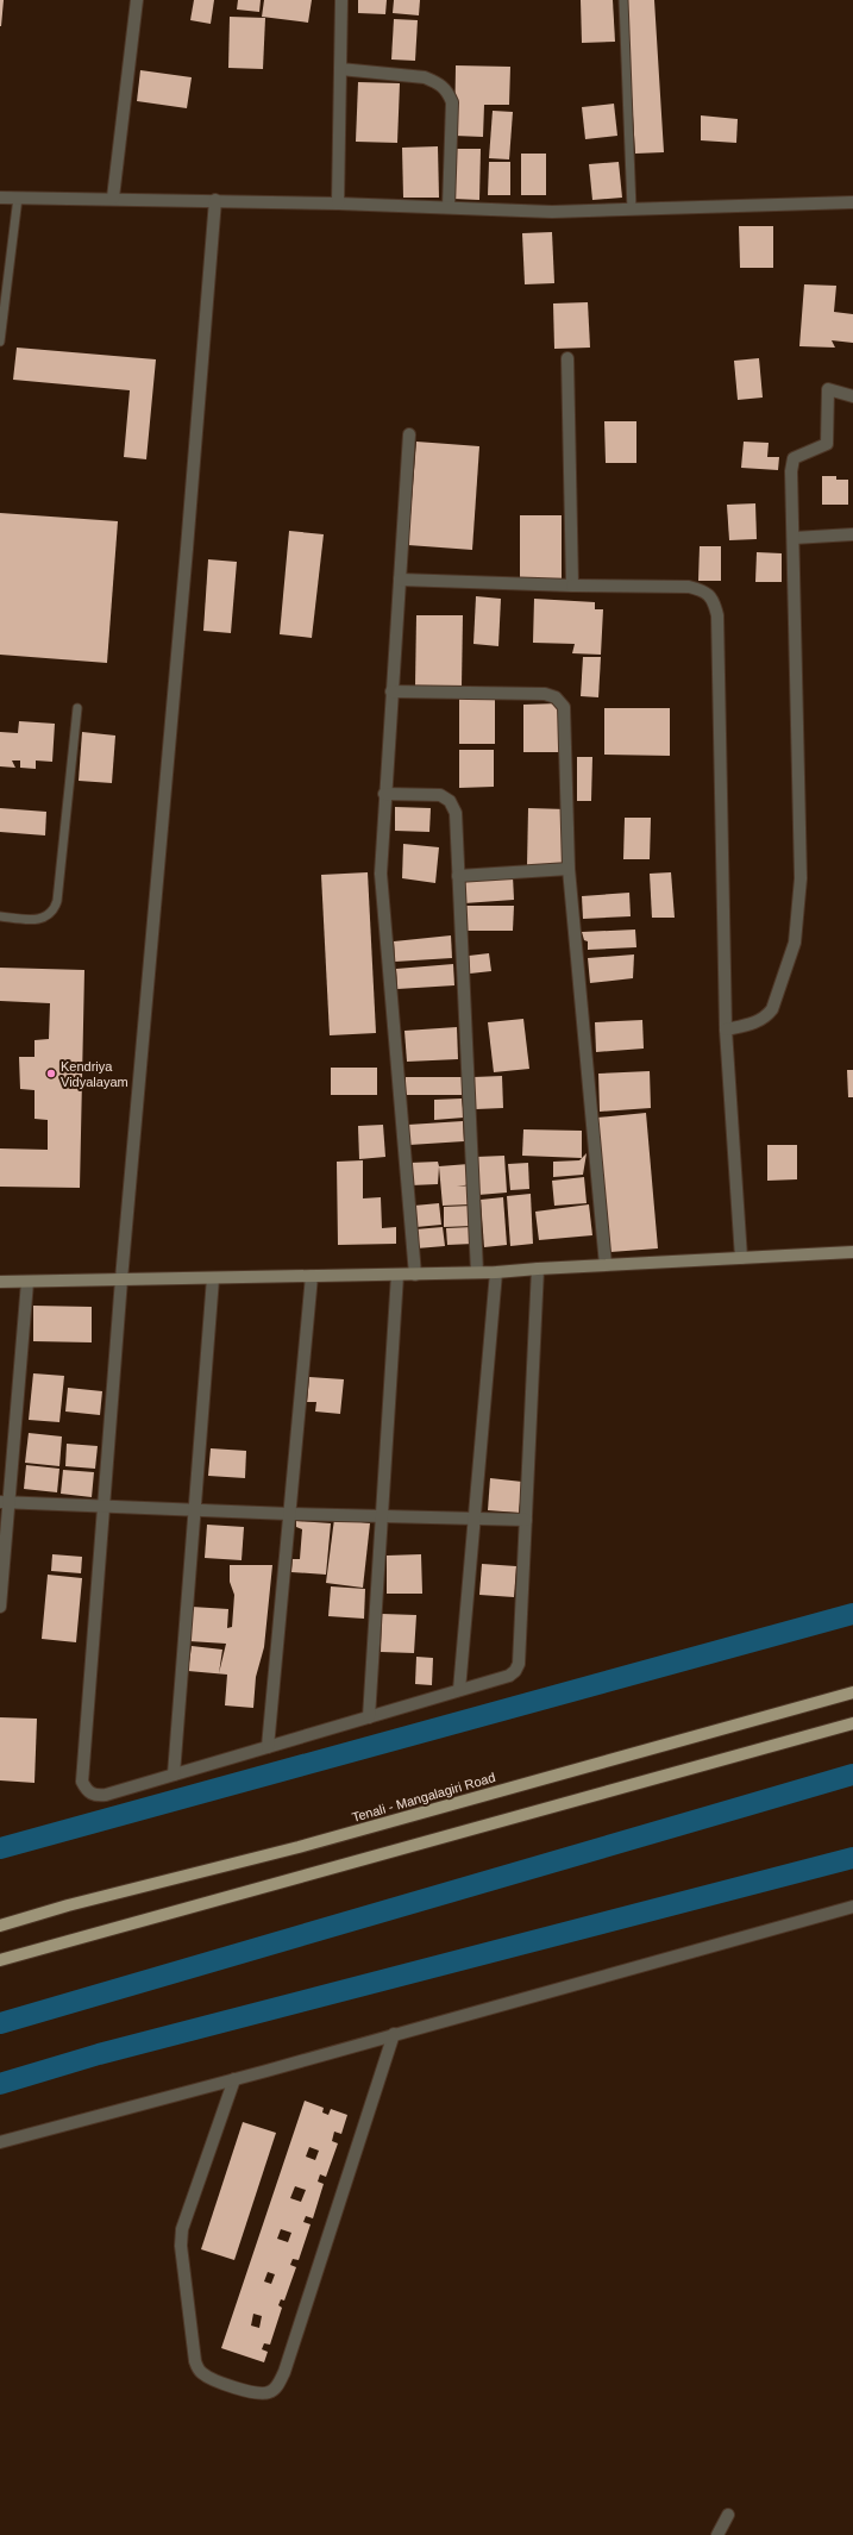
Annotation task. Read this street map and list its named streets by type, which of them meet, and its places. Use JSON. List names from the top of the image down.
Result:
{
  "streets": {
    "main road": ["Tenali - Mangalagiri Road"]
  },
  "places": ["Kendriya Vidyalayam"]
}
